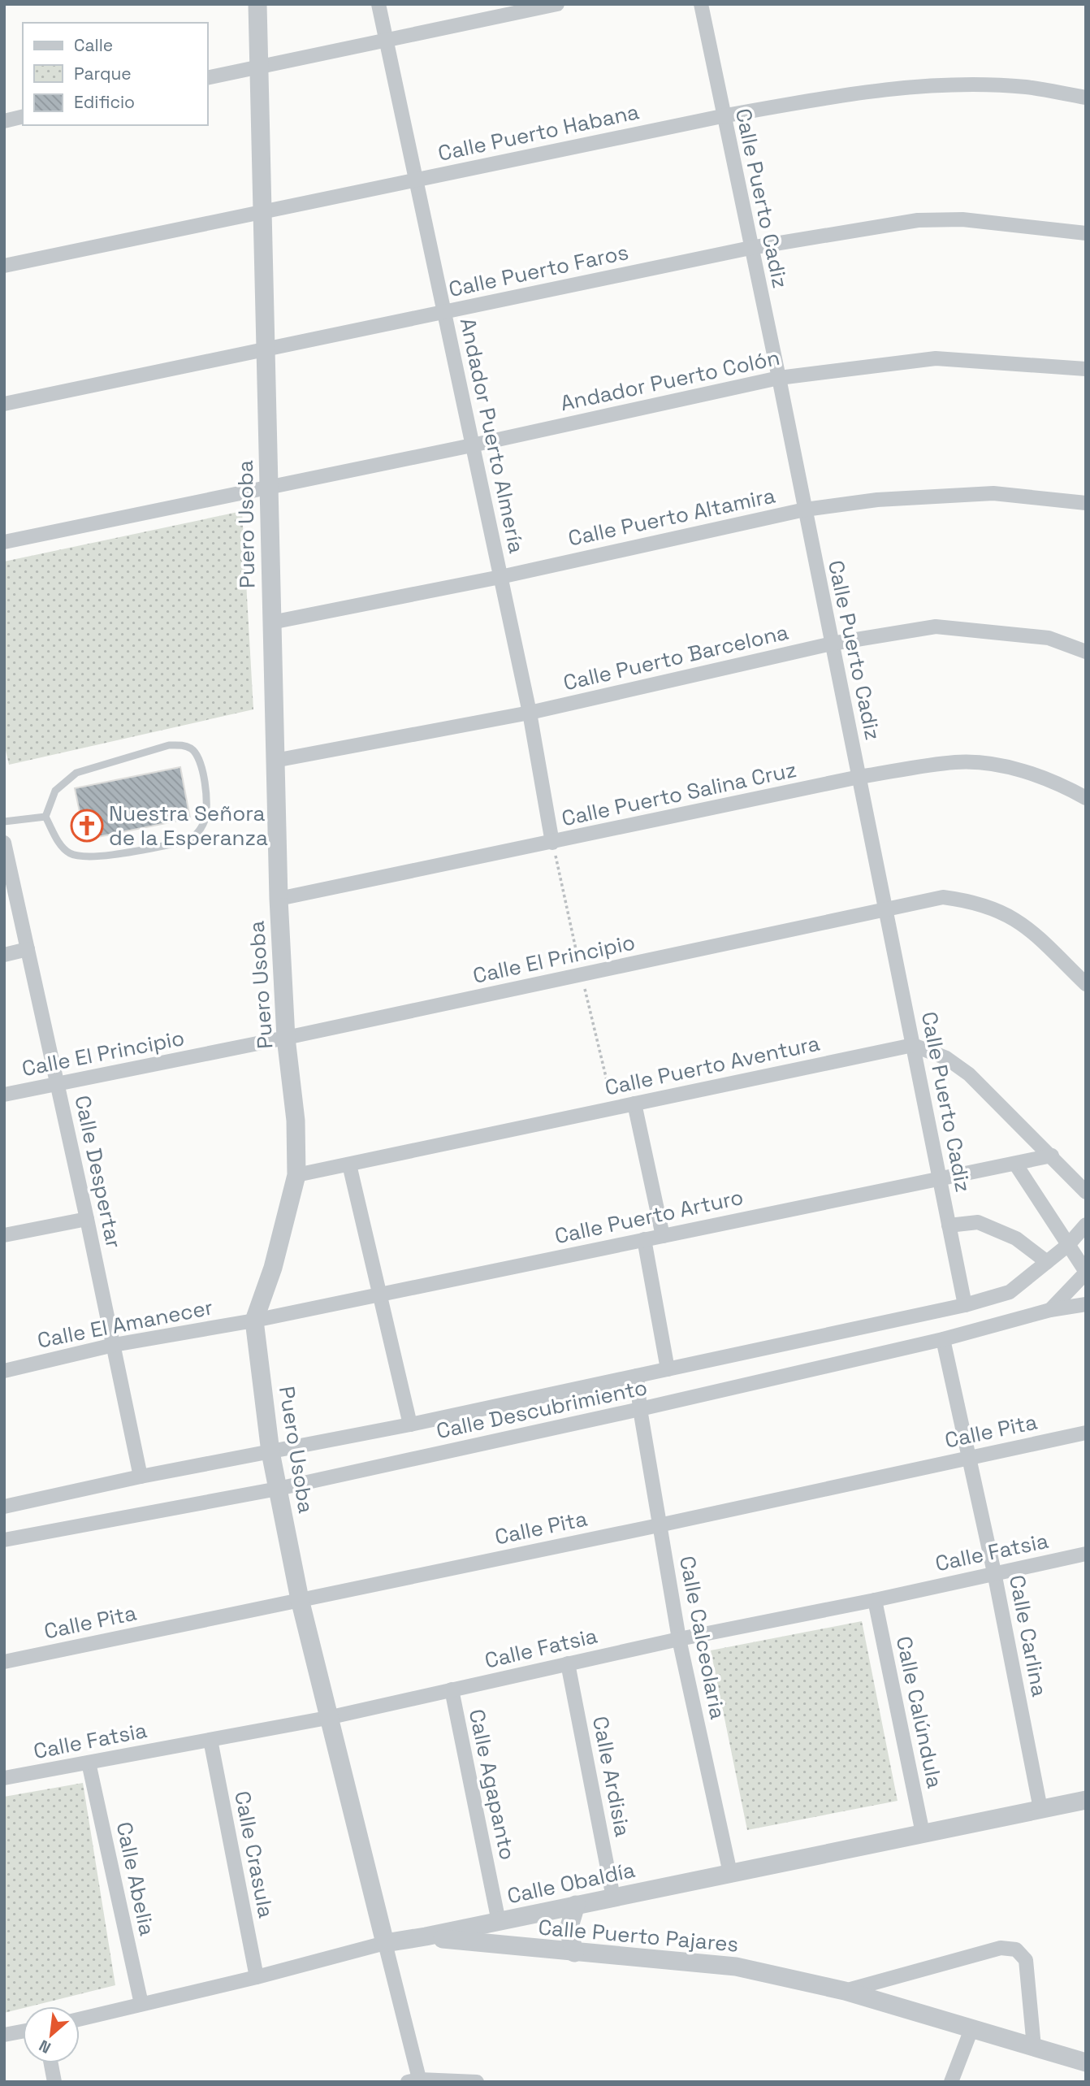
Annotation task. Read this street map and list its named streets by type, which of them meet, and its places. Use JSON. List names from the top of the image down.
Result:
{
  "streets": {
    "street": [
      "Calle Puerto Habana",
      "Calle Puerto Cadiz",
      "Calle Puerto Faros",
      "Andador Puerto Colón",
      "Andador Puerto Almería",
      "Calle Puerto Altamira",
      "Puero Usoba",
      "Calle Puerto Barcelona",
      "Calle Puerto Salina Cruz",
      "Calle El Principio",
      "Calle Puerto Aventura",
      "Calle Despertar",
      "Calle Puerto Arturo",
      "Calle El Amanecer",
      "Calle Descubrimiento",
      "Calle Pita",
      "Calle Fatsia",
      "Calle Carlina",
      "Calle Calceolaria",
      "Calle Calúndula",
      "Calle Ardisia",
      "Calle Agapanto",
      "Calle Crasula",
      "Calle Abelia",
      "Calle Obaldía",
      "Calle Puerto Pajares"
    ]
  },
  "crossings": [
    ["Calle Puerto Habana", "Calle Puerto Cadiz"],
    ["Calle Puerto Habana", "Andador Puerto Almería"],
    ["Calle Puerto Habana", "Puero Usoba"],
    ["Calle Puerto Cadiz", "Calle Puerto Faros"],
    ["Calle Puerto Cadiz", "Andador Puerto Colón"],
    ["Calle Puerto Cadiz", "Calle Puerto Altamira"],
    ["Calle Puerto Cadiz", "Calle Puerto Barcelona"],
    ["Calle Puerto Cadiz", "Calle Puerto Salina Cruz"],
    ["Calle Puerto Cadiz", "Calle El Principio"],
    ["Calle Puerto Cadiz", "Calle Puerto Aventura"],
    ["Calle Puerto Cadiz", "Calle Puerto Arturo"],
    ["Calle Puerto Cadiz", "Calle Descubrimiento"],
    ["Calle Puerto Faros", "Andador Puerto Almería"],
    ["Calle Puerto Faros", "Puero Usoba"],
    ["Andador Puerto Colón", "Andador Puerto Almería"],
    ["Andador Puerto Colón", "Puero Usoba"],
    ["Andador Puerto Almería", "Calle Puerto Altamira"],
    ["Andador Puerto Almería", "Calle Puerto Barcelona"],
    ["Andador Puerto Almería", "Calle Puerto Salina Cruz"],
    ["Calle Puerto Altamira", "Puero Usoba"],
    ["Puero Usoba", "Calle Puerto Barcelona"],
    ["Puero Usoba", "Calle Puerto Salina Cruz"],
    ["Puero Usoba", "Calle El Principio"],
    ["Puero Usoba", "Calle Puerto Aventura"],
    ["Puero Usoba", "Calle Puerto Arturo"],
    ["Puero Usoba", "Calle El Amanecer"],
    ["Puero Usoba", "Calle Descubrimiento"],
    ["Puero Usoba", "Calle Pita"],
    ["Puero Usoba", "Calle Fatsia"],
    ["Puero Usoba", "Calle Obaldía"],
    ["Calle El Principio", "Calle Despertar"],
    ["Calle Despertar", "Calle El Amanecer"],
    ["Calle Despertar", "Calle Descubrimiento"],
    ["Calle Puerto Arturo", "Calle El Amanecer"],
    ["Calle Descubrimiento", "Calle Carlina"],
    ["Calle Descubrimiento", "Calle Calceolaria"],
    ["Calle Pita", "Calle Carlina"],
    ["Calle Pita", "Calle Calceolaria"],
    ["Calle Fatsia", "Calle Carlina"],
    ["Calle Fatsia", "Calle Calceolaria"],
    ["Calle Fatsia", "Calle Calúndula"],
    ["Calle Fatsia", "Calle Ardisia"],
    ["Calle Fatsia", "Calle Agapanto"],
    ["Calle Fatsia", "Calle Crasula"],
    ["Calle Fatsia", "Calle Abelia"],
    ["Calle Carlina", "Calle Obaldía"],
    ["Calle Calceolaria", "Calle Obaldía"],
    ["Calle Calúndula", "Calle Obaldía"],
    ["Calle Ardisia", "Calle Obaldía"],
    ["Calle Agapanto", "Calle Obaldía"],
    ["Calle Crasula", "Calle Obaldía"],
    ["Calle Abelia", "Calle Obaldía"],
    ["Calle Obaldía", "Calle Puerto Pajares"]
  ],
  "places": {
    "church": ["Nuestra Señora de la Esperanza"]
  },
  "legend": ["Calle", "Parque", "Edificio"],
  "north": "bottom left"
}
